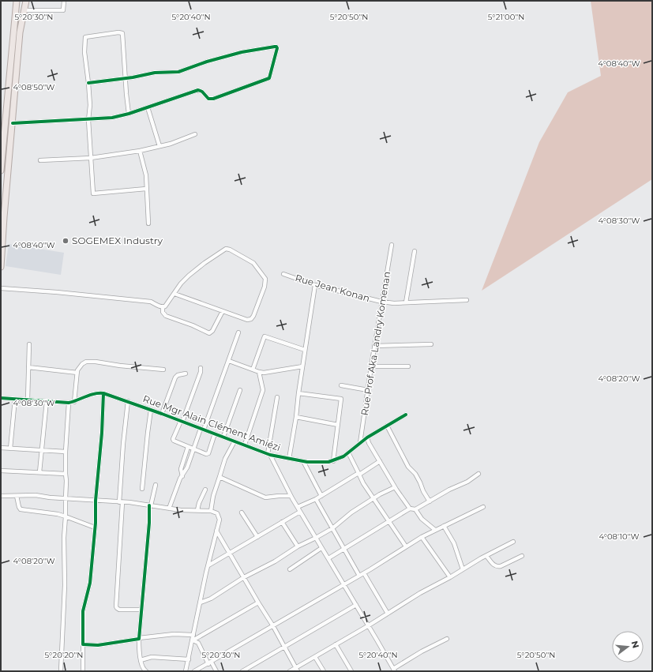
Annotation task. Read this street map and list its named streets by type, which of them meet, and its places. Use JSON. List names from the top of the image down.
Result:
{
  "streets": {
    "street": ["Rue Jean Konan", "Rue Prof Aka Landry Komenan", "Rue Mgr Alain Clément Amiézi"]
  },
  "crossings": [
    ["Rue Jean Konan", "Rue Prof Aka Landry Komenan"],
    ["Rue Prof Aka Landry Komenan", "Rue Mgr Alain Clément Amiézi"]
  ],
  "places": ["SOGEMEX Industry"],
  "north": "right",
  "coordinates": [
    "5°20'30\"N",
    "5°20'40\"N",
    "5°20'50\"N",
    "5°21'00\"N",
    "4°08'40\"W",
    "4°08'50\"W",
    "4°08'30\"W",
    "4°08'20\"W",
    "4°08'10\"W",
    "5°20'20\"N"
  ]
}
